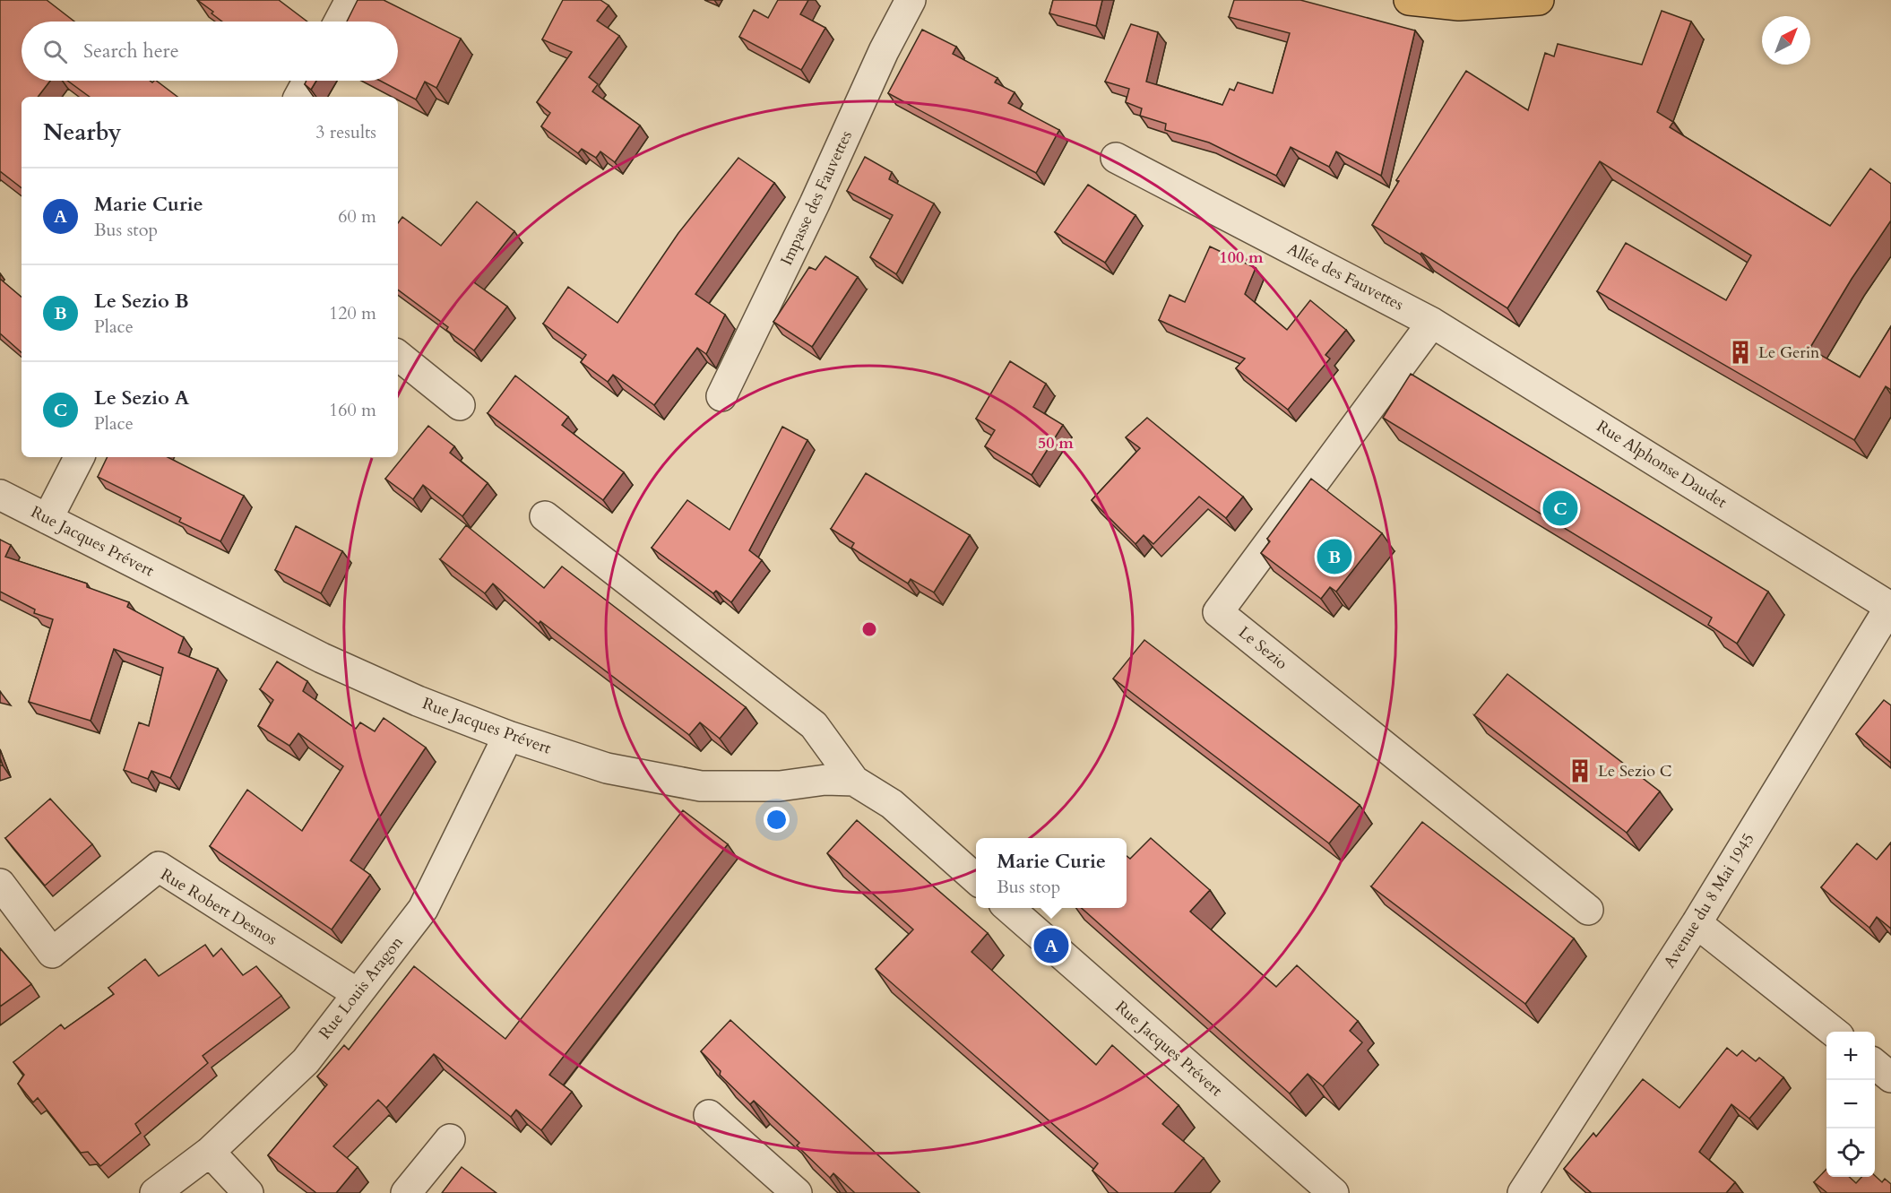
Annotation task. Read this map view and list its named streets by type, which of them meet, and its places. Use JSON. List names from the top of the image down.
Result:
{
  "streets": {
    "street": [
      "Impasse des Fauvettes",
      "Allée des Fauvettes",
      "Rue Alphonse Daudet",
      "Rue Jacques Prévert",
      "Le Sezio",
      "Avenue du 8 Mai 1945",
      "Rue Robert Desnos",
      "Rue Louis Aragon"
    ]
  },
  "crossings": [
    ["Allée des Fauvettes", "Rue Alphonse Daudet"],
    ["Allée des Fauvettes", "Le Sezio"],
    ["Rue Alphonse Daudet", "Le Sezio"],
    ["Rue Alphonse Daudet", "Avenue du 8 Mai 1945"],
    ["Rue Jacques Prévert", "Rue Louis Aragon"],
    ["Rue Robert Desnos", "Rue Louis Aragon"]
  ],
  "places": {
    "building": ["Le Gerin", "Le Sezio C"]
  },
  "north": "top right",
  "page": {
    "search": "Search here",
    "heading": ["Nearby", "3 results"],
    "list": [
      {
        "mark": "A",
        "name": "Marie Curie",
        "note": "Bus stop",
        "value": "60 m"
      },
      {
        "mark": "B",
        "name": "Le Sezio B",
        "note": "Place",
        "value": "120 m"
      },
      {
        "mark": "C",
        "name": "Le Sezio A",
        "note": "Place",
        "value": "160 m"
      }
    ],
    "pins": ["C", "B", "A"],
    "popup": ["Marie Curie", "Bus stop"],
    "map_buttons": ["+", "−"]
  },
  "rings": ["100 m", "50 m"]
}
